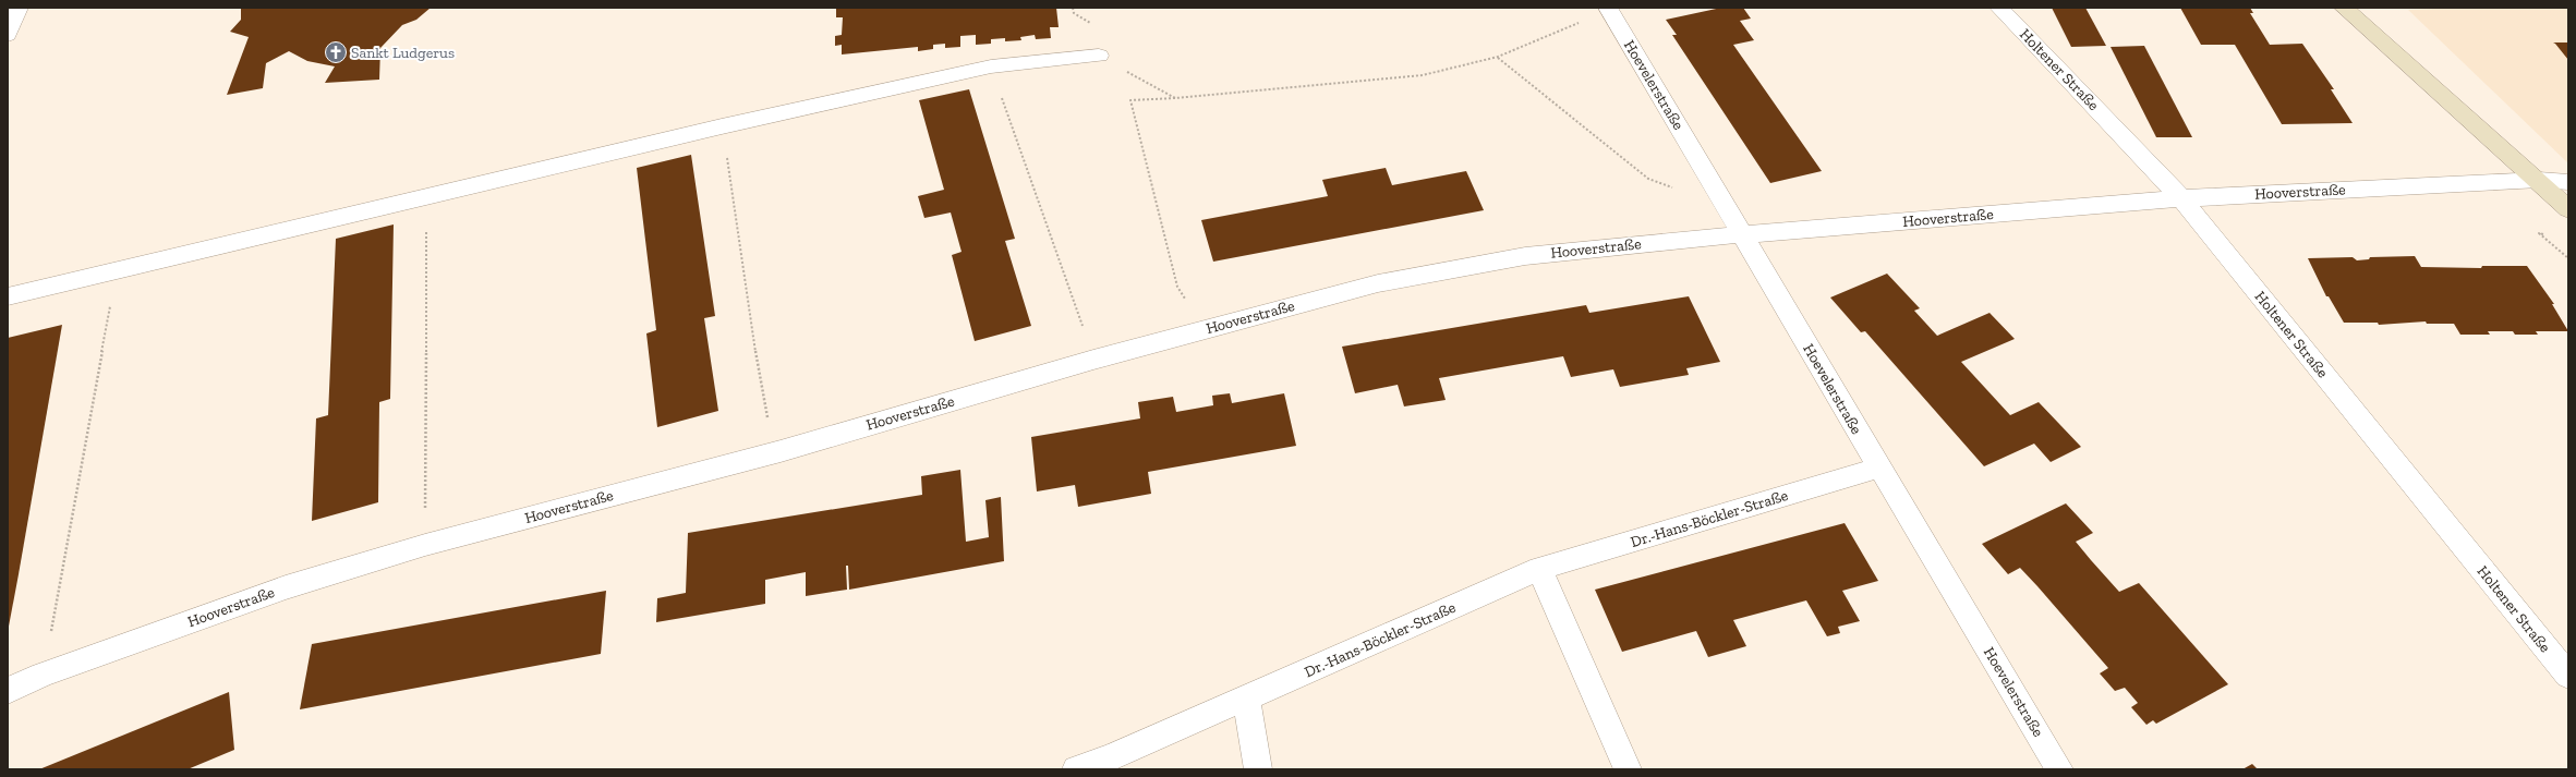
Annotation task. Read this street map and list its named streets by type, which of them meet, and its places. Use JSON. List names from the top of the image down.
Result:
{
  "streets": {
    "street": [
      "Holtener Straße",
      "Hoevelerstraße",
      "Hooverstraße",
      "Dr.-Hans-Böckler-Straße"
    ]
  },
  "crossings": [
    ["Holtener Straße", "Hooverstraße"],
    ["Hoevelerstraße", "Hooverstraße"],
    ["Hoevelerstraße", "Dr.-Hans-Böckler-Straße"]
  ],
  "places": {
    "church": ["Sankt Ludgerus"]
  }
}
